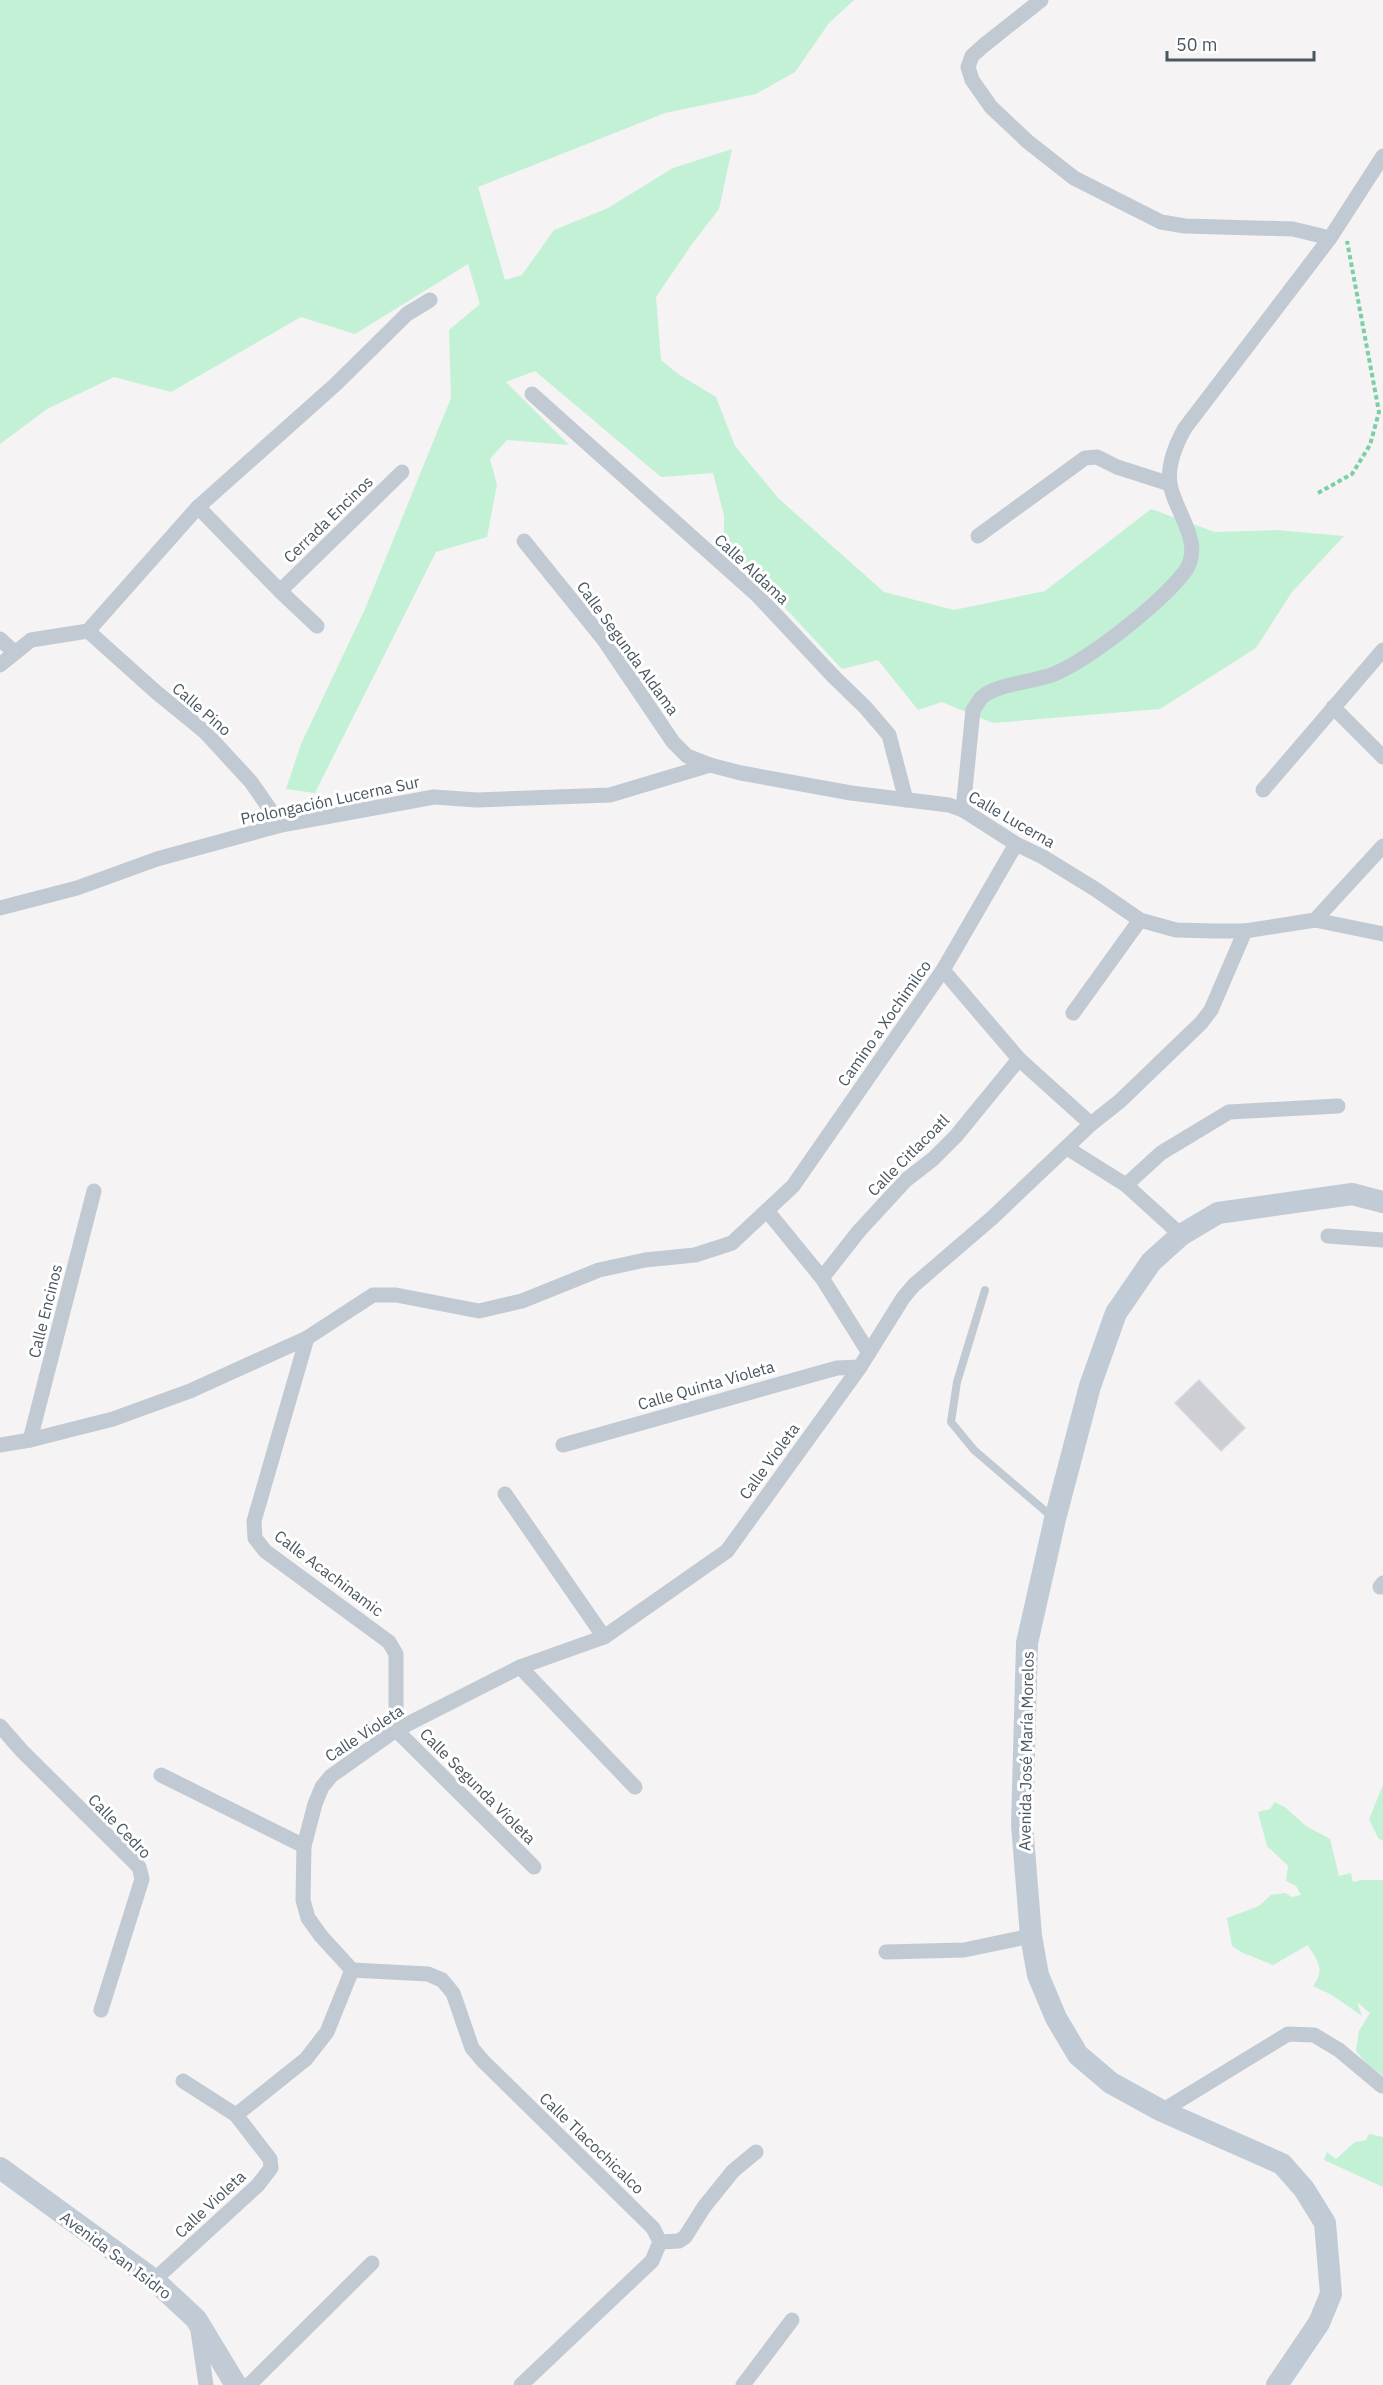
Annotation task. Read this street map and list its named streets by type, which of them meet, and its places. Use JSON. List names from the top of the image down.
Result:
{
  "streets": {
    "main road": ["Avenida José María Morelos", "Avenida San Isidro"],
    "street": [
      "Cerrada Encinos",
      "Calle Aldama",
      "Calle Segunda Aldama",
      "Calle Pino",
      "Prolongación Lucerna Sur",
      "Calle Lucerna",
      "Camino a Xochimilco",
      "Calle Citlacoatl",
      "Calle Encinos",
      "Calle Quinta Violeta",
      "Calle Violeta",
      "Calle Acachinamic",
      "Calle Segunda Violeta",
      "Calle Cedro",
      "Calle Tlacochicalco"
    ]
  },
  "crossings": [
    ["Calle Aldama", "Calle Lucerna"],
    ["Calle Segunda Aldama", "Prolongación Lucerna Sur"],
    ["Calle Segunda Aldama", "Calle Lucerna"],
    ["Calle Pino", "Prolongación Lucerna Sur"],
    ["Prolongación Lucerna Sur", "Calle Lucerna"],
    ["Calle Lucerna", "Camino a Xochimilco"],
    ["Calle Lucerna", "Calle Violeta"],
    ["Camino a Xochimilco", "Calle Encinos"],
    ["Camino a Xochimilco", "Calle Acachinamic"],
    ["Calle Quinta Violeta", "Calle Violeta"],
    ["Calle Violeta", "Calle Acachinamic"],
    ["Calle Violeta", "Calle Segunda Violeta"],
    ["Calle Violeta", "Calle Tlacochicalco"],
    ["Calle Violeta", "Avenida San Isidro"],
    ["Calle Acachinamic", "Calle Segunda Violeta"]
  ],
  "scale_bar": "50 m"
}
